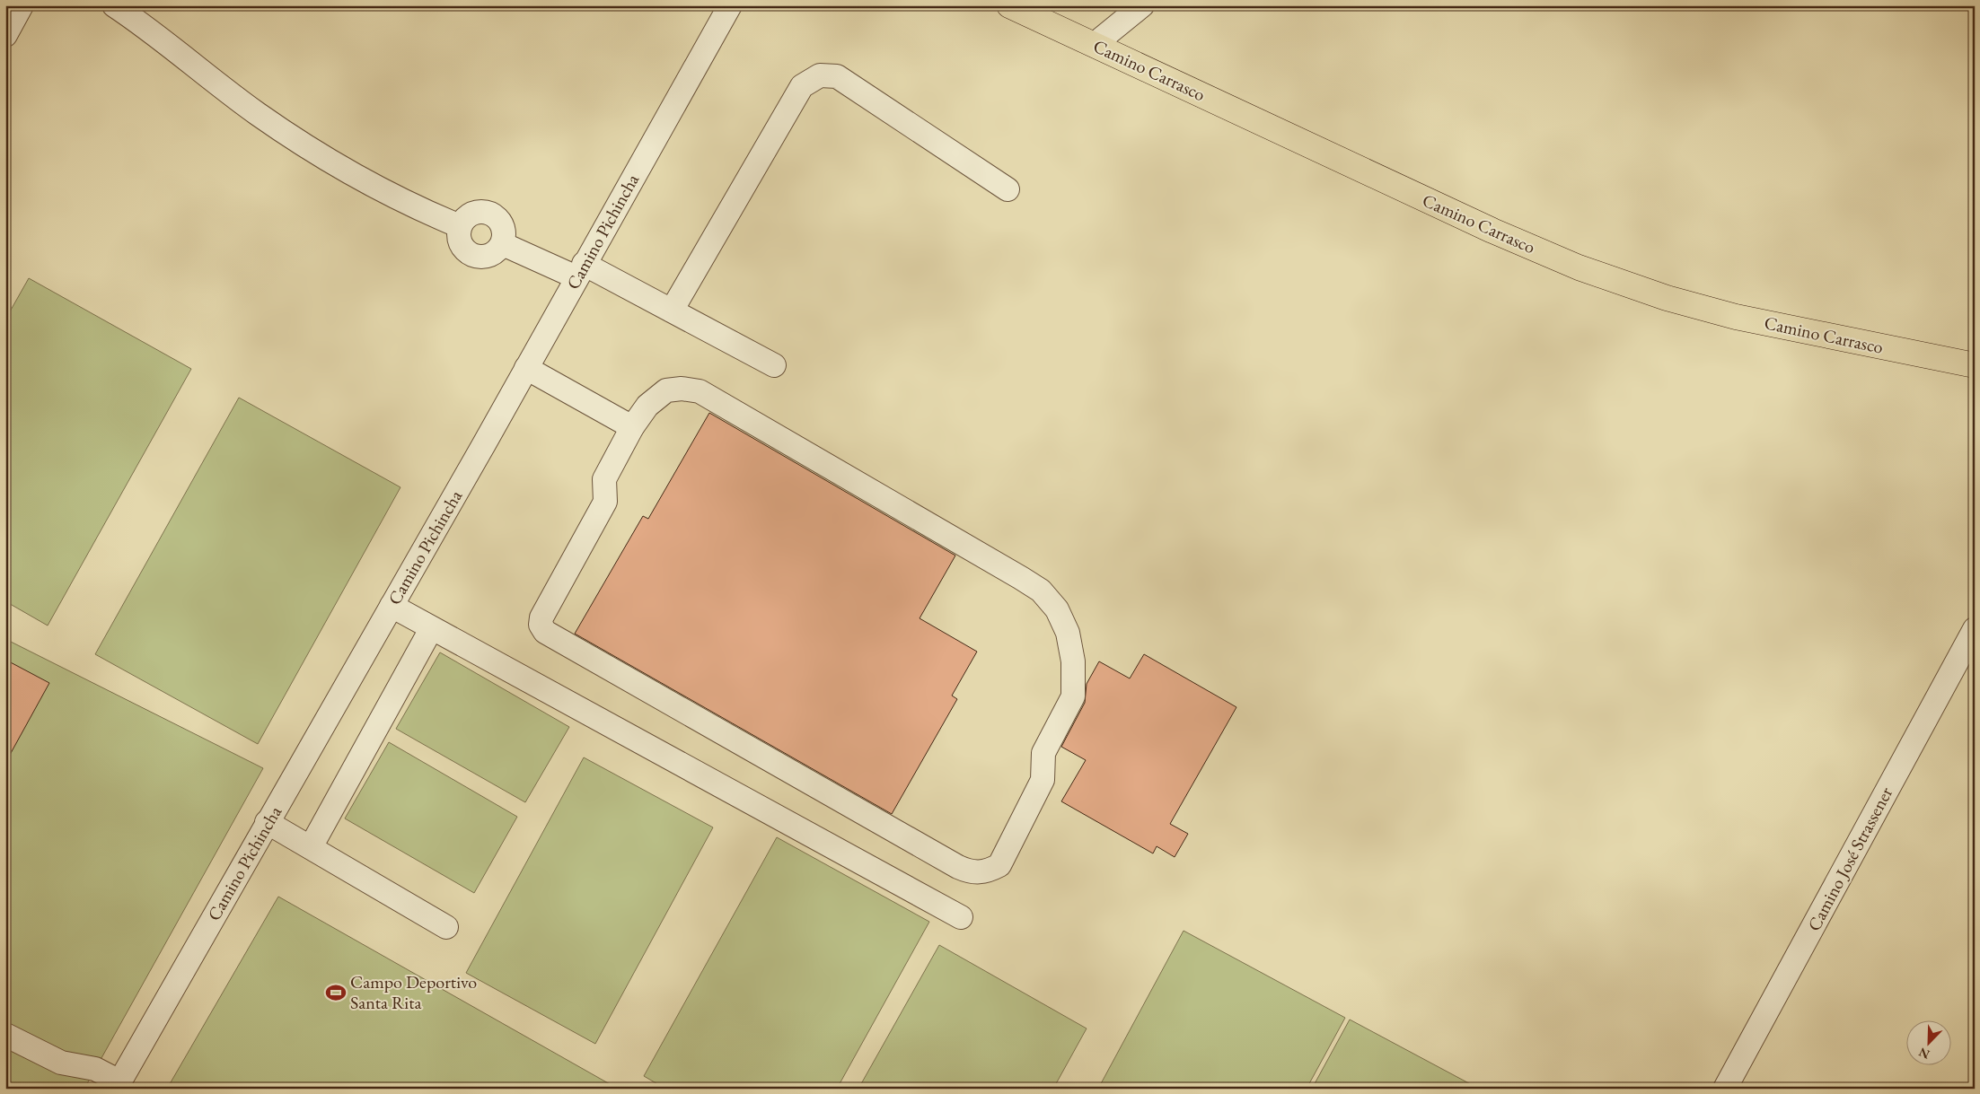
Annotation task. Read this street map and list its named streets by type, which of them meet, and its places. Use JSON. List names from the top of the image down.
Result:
{
  "streets": {
    "main road": ["Camino Carrasco"],
    "street": ["Camino Pichincha", "Camino José Strassener"]
  },
  "places": {
    "sports": ["Campo Deportivo Santa Rita"]
  },
  "north": "bottom left"
}
